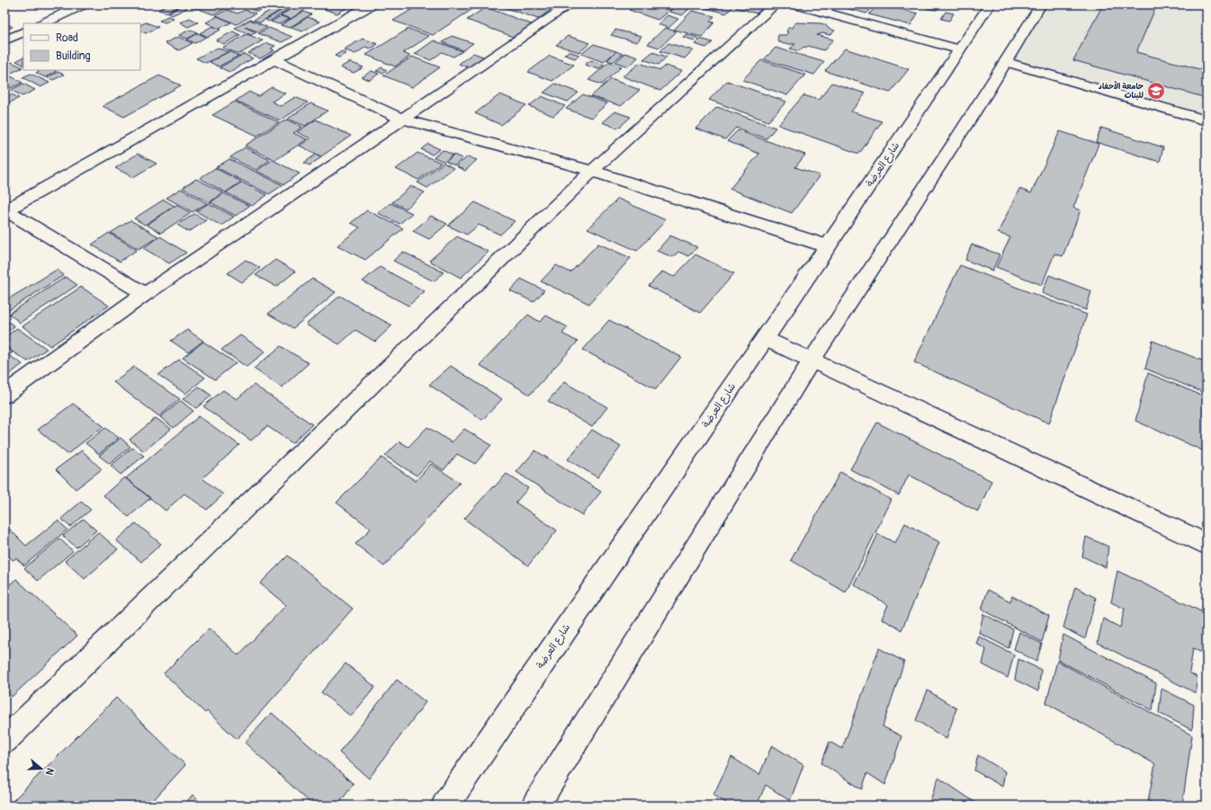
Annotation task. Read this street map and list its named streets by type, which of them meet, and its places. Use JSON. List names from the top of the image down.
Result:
{
  "streets": {
    "street": ["شارع العرضة"]
  },
  "places": {
    "school or university": ["جامعة الأحفاد للبنات"]
  },
  "legend": ["Road", "Building"],
  "north": "right"
}
